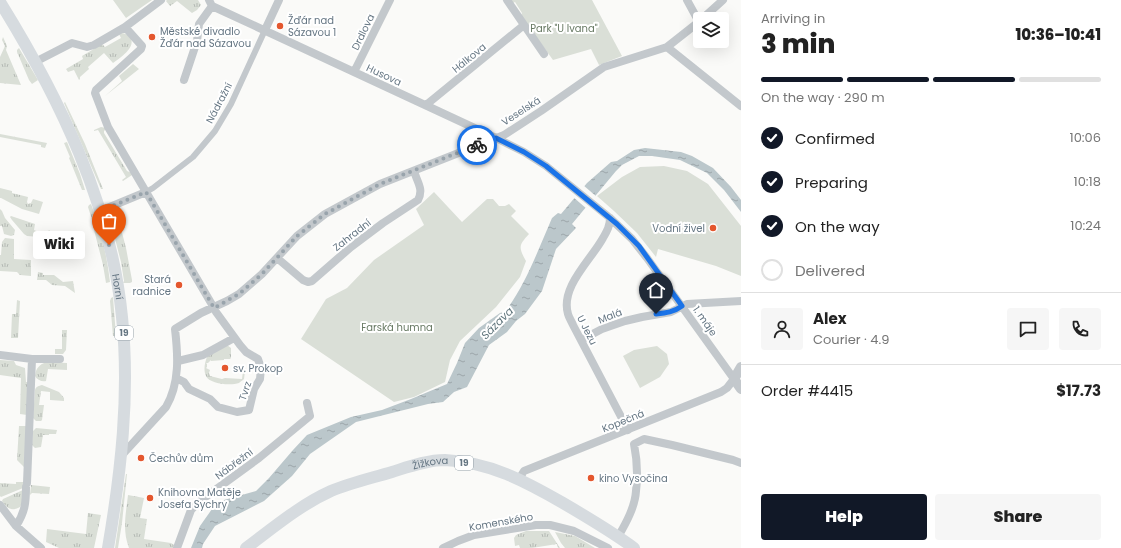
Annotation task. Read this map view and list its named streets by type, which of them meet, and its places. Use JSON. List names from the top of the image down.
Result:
{
  "streets": {
    "main road": ["Horní", "19", "Žižkova"],
    "street": [
      "Drdlova",
      "Hálkova",
      "Husova",
      "Nádražní",
      "Veselská",
      "Zahradní",
      "Malá",
      "1. máje",
      "U Jezu",
      "Tvrz",
      "Kopečná",
      "Nábřežní",
      "Komenského"
    ]
  },
  "crossings": [
    ["Drdlova", "Husova"],
    ["Hálkova", "Husova"],
    ["Husova", "Nádražní"],
    ["Husova", "Veselská"],
    ["Husova", "1. máje"],
    ["Nádražní", "Tvrz"],
    ["Veselská", "Zahradní"],
    ["Veselská", "1. máje"],
    ["Veselská", "Tvrz"],
    ["Malá", "1. máje"],
    ["Malá", "U Jezu"],
    ["1. máje", "U Jezu"],
    ["1. máje", "Kopečná"],
    ["U Jezu", "Kopečná"],
    ["Kopečná", "Žižkova"]
  ],
  "water": ["Sázava"],
  "parks": ["Park \"U Ivana\"", "Farská humna"],
  "places": [
    "Žďár nad Sázavou 1",
    "Městské divadlo Žďár nad Sázavou",
    "Vodní živel",
    "Wiki",
    "Stará radnice",
    "sv. Prokop",
    "Čechův dům",
    "kino Vysočina",
    "Knihovna Matěje Josefa Sychry"
  ],
  "page": {
    "heading": ["3 min", "Arriving in", "10:36–10:41"],
    "panel": [
      "Alex",
      "Courier · 4.9",
      "Order #4415",
      "$17.73"
    ],
    "bar": "On the way · 290 m",
    "list": [
      ["Confirmed", "10:06"],
      ["Preparing", "10:18"],
      ["On the way", "10:24"],
      "Delivered"
    ],
    "bubble": "Wiki",
    "buttons": ["Help", "Share"]
  }
}
